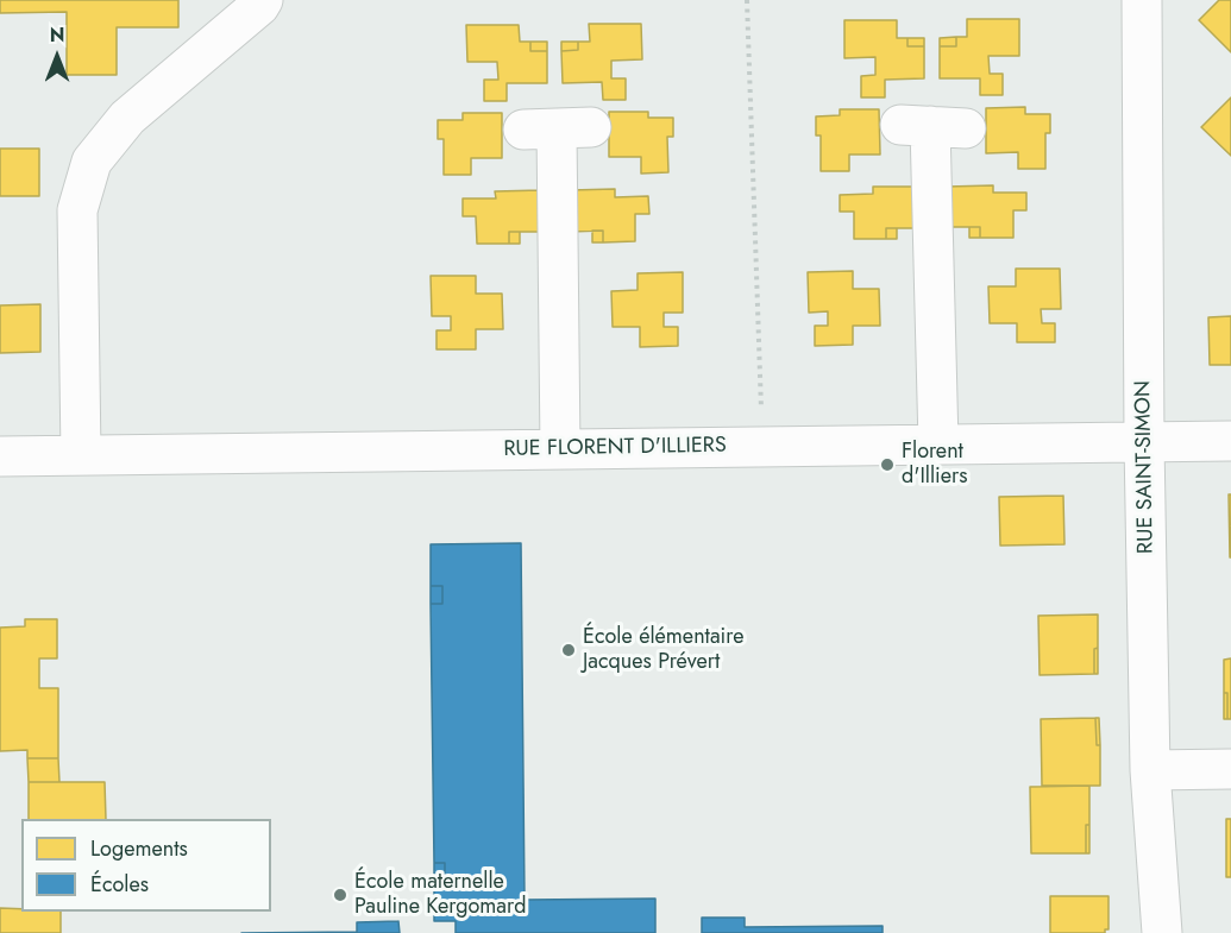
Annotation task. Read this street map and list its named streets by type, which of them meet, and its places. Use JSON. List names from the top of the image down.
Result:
{
  "streets": {
    "street": ["RUE FLORENT D'ILLIERS", "RUE SAINT-SIMON"]
  },
  "crossings": [
    ["RUE FLORENT D'ILLIERS", "RUE SAINT-SIMON"]
  ],
  "places": ["Florent d'Illiers", "École élémentaire Jacques Prévert", "École maternelle Pauline Kergomard"],
  "legend": ["Logements", "Écoles"],
  "north": "top"
}
